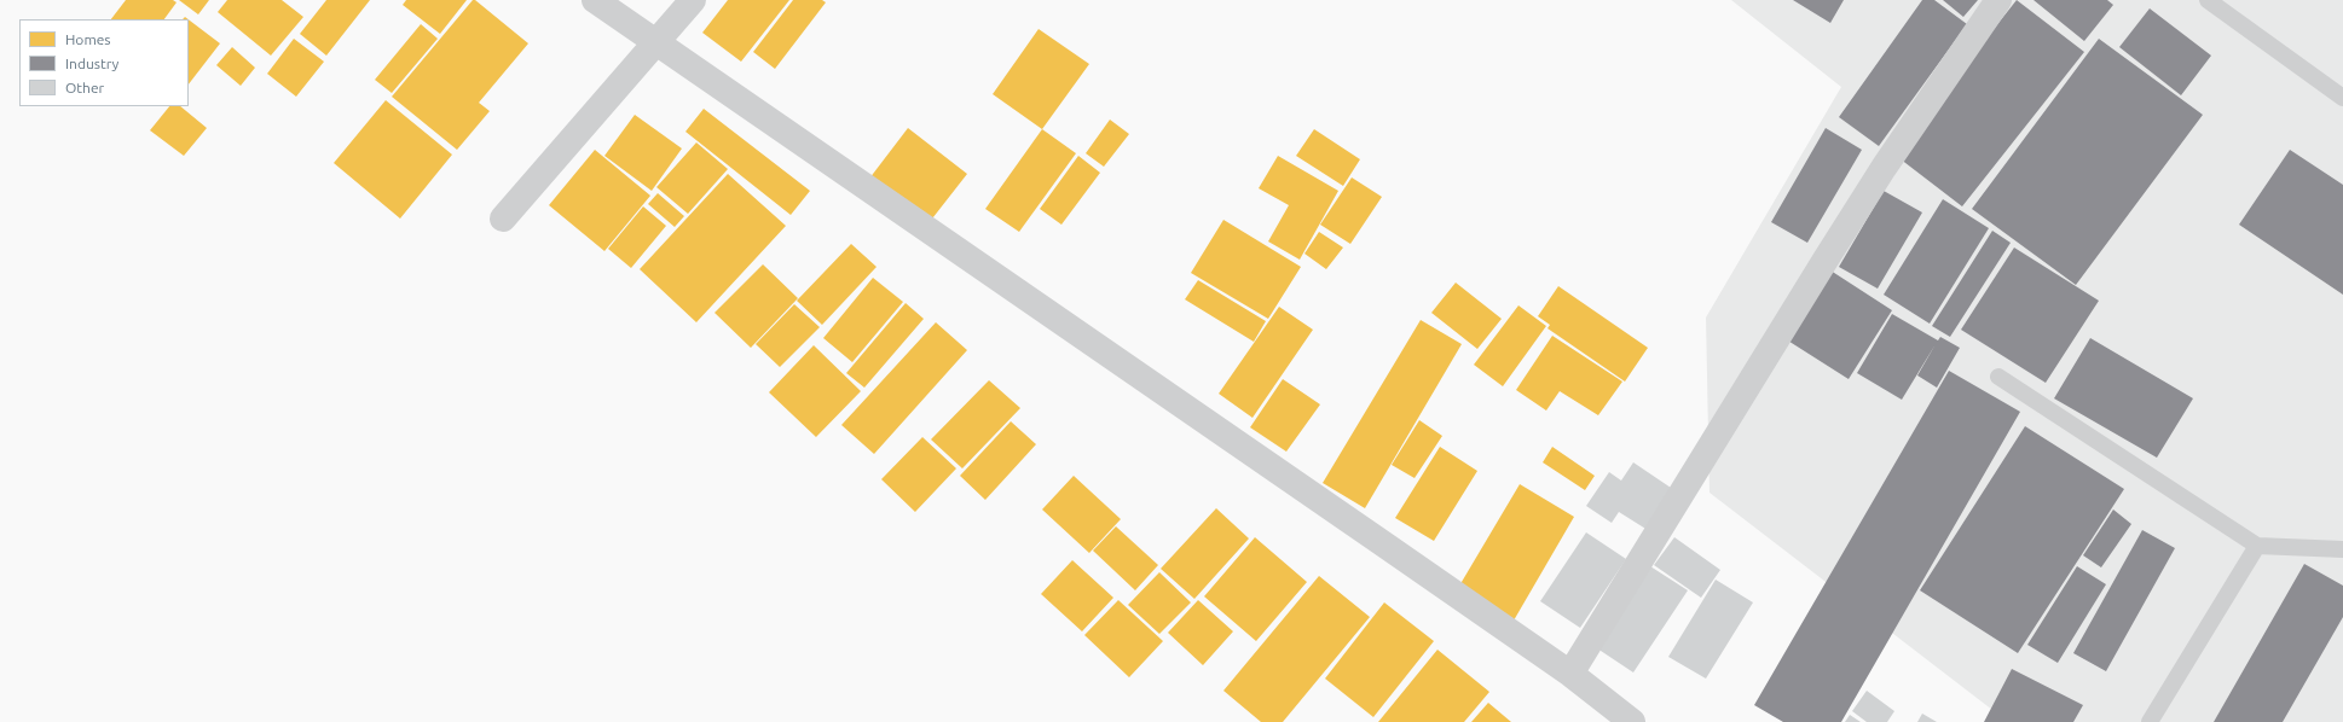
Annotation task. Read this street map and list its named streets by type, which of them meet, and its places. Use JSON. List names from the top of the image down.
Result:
{
  "legend": ["Homes", "Industry", "Other"]
}
